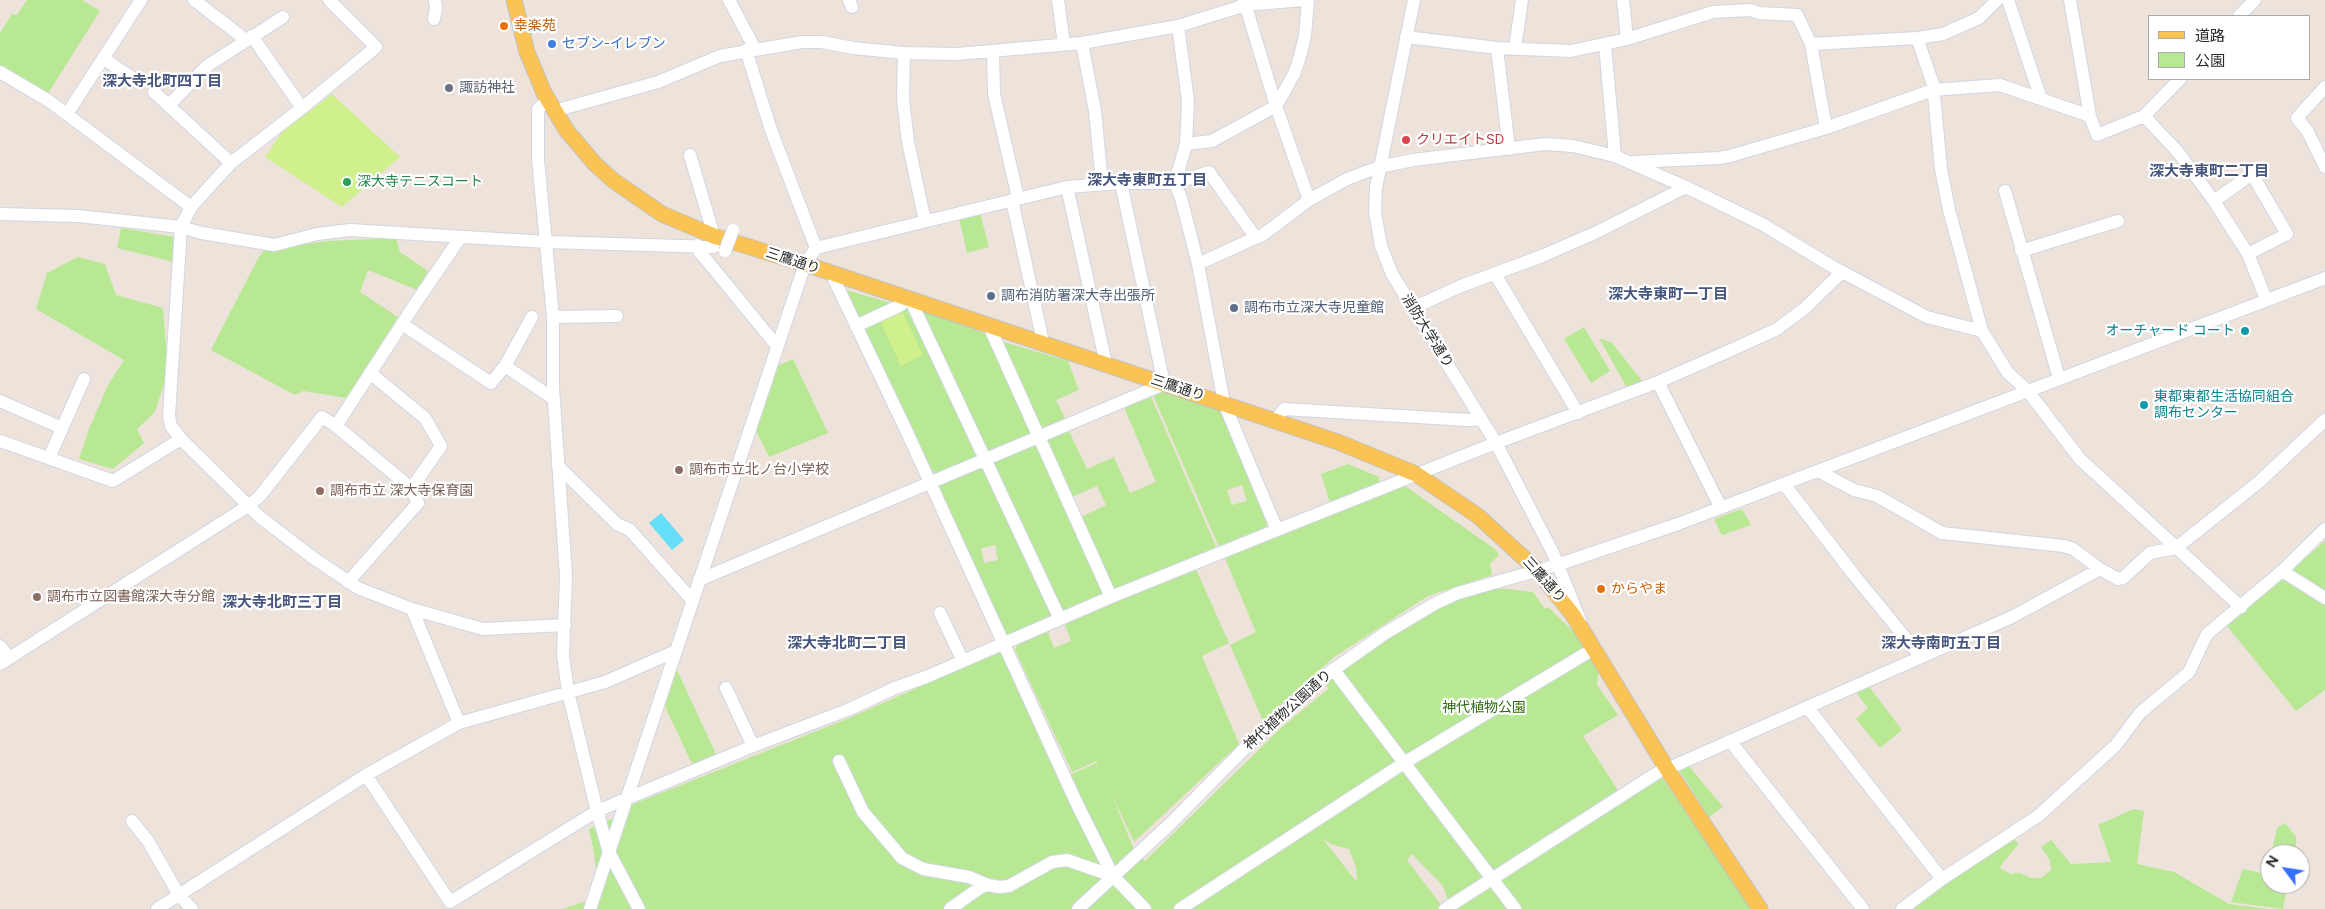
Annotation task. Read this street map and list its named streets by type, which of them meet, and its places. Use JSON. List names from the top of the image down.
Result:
{
  "streets": {
    "main road": ["三鷹通り"],
    "street": ["消防大学通り", "神代植物公園通り"]
  },
  "crossings": [
    ["三鷹通り", "消防大学通り"],
    ["三鷹通り", "神代植物公園通り"],
    ["消防大学通り", "神代植物公園通り"]
  ],
  "districts": [
    "深大寺北町四丁目",
    "深大寺東町二丁目",
    "深大寺東町五丁目",
    "深大寺東町一丁目",
    "深大寺北町三丁目",
    "深大寺北町二丁目",
    "深大寺南町五丁目"
  ],
  "parks": ["神代植物公園"],
  "places": [
    "幸楽苑",
    "セブン-イレブン",
    "諏訪神社",
    "クリエイトSD",
    "深大寺テニスコート",
    "調布消防署深大寺出張所",
    "調布市立深大寺児童館",
    "オーチャード コート",
    "東都東都生活協同組合 調布センター",
    "調布市立北ノ台小学校",
    "調布市立 深大寺保育園",
    "からやま",
    "調布市立図書館深大寺分館"
  ],
  "legend": ["道路", "公園"],
  "north": "top left"
}
